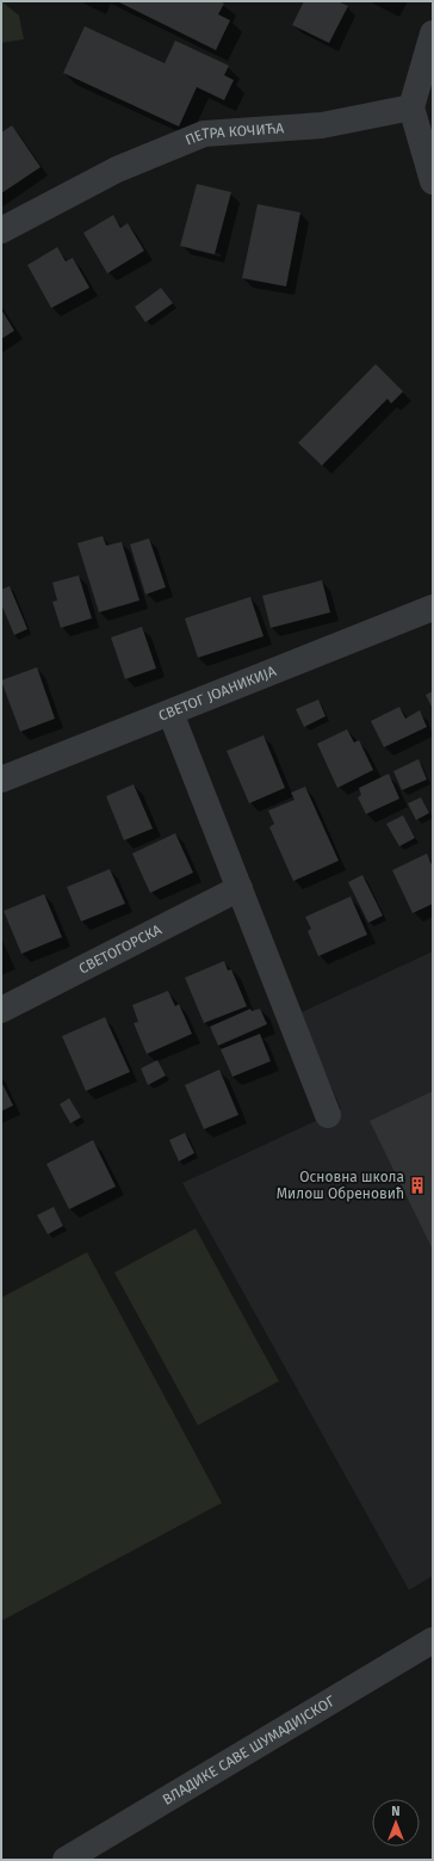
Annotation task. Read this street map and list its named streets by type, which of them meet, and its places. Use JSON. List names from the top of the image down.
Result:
{
  "streets": {
    "street": [
      "ПЕТРА КОЧИЋА",
      "СВЕТОГ ЈОАНИКИЈА",
      "СВЕТОГОРСКА",
      "ВЛАДИКЕ САВЕ ШУМАДИЈСКОГ"
    ]
  },
  "places": {
    "building": ["Основна школа Милош Обреновић"]
  },
  "north": "top"
}
